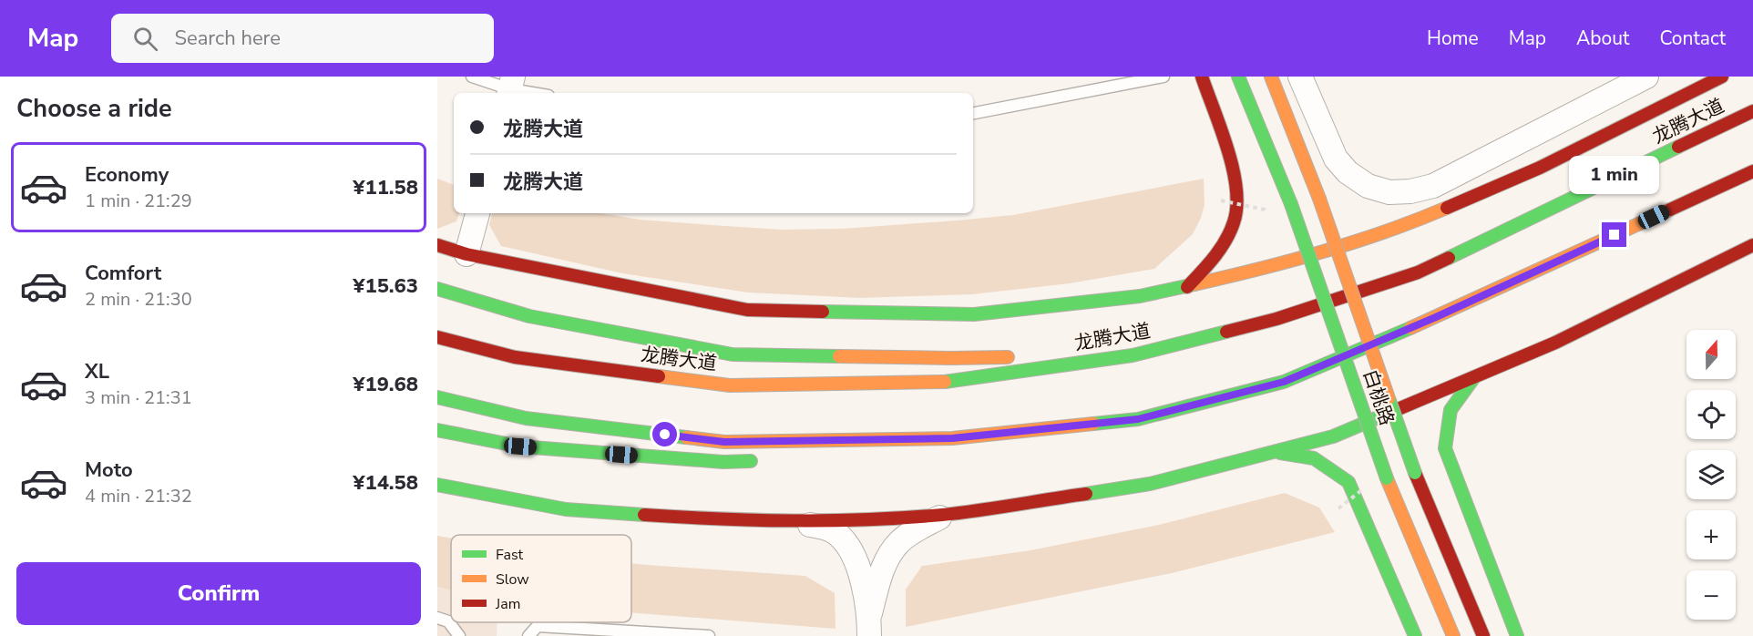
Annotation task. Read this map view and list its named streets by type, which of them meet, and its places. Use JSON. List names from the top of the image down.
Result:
{
  "streets": {
    "main road": ["龙腾大道", "白桃路"]
  },
  "legend": ["Fast", "Slow", "Jam"],
  "north": "top",
  "page": {
    "header": "Map",
    "search": "Search here",
    "nav": [
      "Home",
      "Map",
      "About",
      "Contact"
    ],
    "heading": "Choose a ride",
    "banner": ["龙腾大道", "龙腾大道"],
    "list": [
      {
        "name": "Economy",
        "note": "1 min · 21:29",
        "value": "¥11.58"
      },
      {
        "name": "Comfort",
        "note": "2 min · 21:30",
        "value": "¥15.63"
      },
      {
        "name": "XL",
        "note": "3 min · 21:31",
        "value": "¥19.68"
      },
      {
        "name": "Moto",
        "note": "4 min · 21:32",
        "value": "¥14.58"
      }
    ],
    "bubble": "1 min",
    "map_buttons": ["+", "−"],
    "buttons": "Confirm"
  }
}
